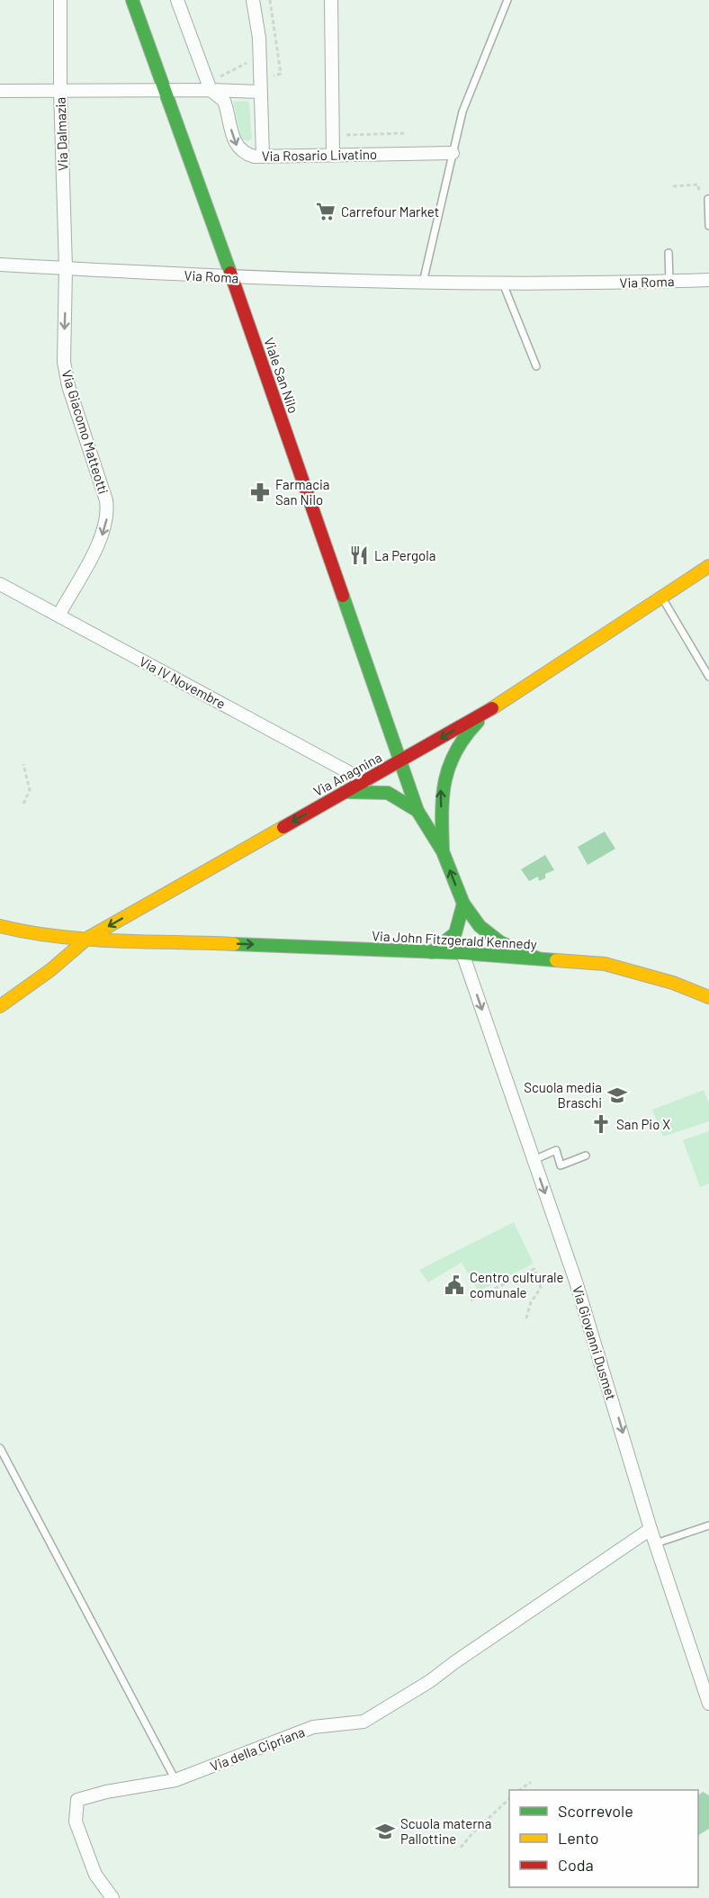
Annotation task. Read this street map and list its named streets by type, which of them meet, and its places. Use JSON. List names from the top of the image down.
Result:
{
  "streets": {
    "main road": ["Viale San Nilo", "Via Anagnina", "Via John Fitzgerald Kennedy"],
    "street": [
      "Via Dalmazia",
      "Via Rosario Livatino",
      "Via Roma",
      "Via Giacomo Matteotti",
      "Via IV Novembre",
      "Via Giovanni Dusmet",
      "Via della Cipriana"
    ]
  },
  "crossings": [
    ["Via Dalmazia", "Via Roma"],
    ["Via Dalmazia", "Via Giacomo Matteotti"],
    ["Via Roma", "Viale San Nilo"],
    ["Via Roma", "Via Giacomo Matteotti"],
    ["Viale San Nilo", "Via Anagnina"],
    ["Via Giacomo Matteotti", "Via IV Novembre"],
    ["Via IV Novembre", "Via Anagnina"],
    ["Via Anagnina", "Via John Fitzgerald Kennedy"],
    ["Via John Fitzgerald Kennedy", "Via Giovanni Dusmet"],
    ["Via Giovanni Dusmet", "Via della Cipriana"]
  ],
  "one_way": [
    "Via Giacomo Matteotti",
    "Via Anagnina",
    "Via John Fitzgerald Kennedy",
    "Via Giovanni Dusmet"
  ],
  "places": {
    "supermarket": ["Carrefour Market"],
    "pharmacy": ["Farmacia San Nilo"],
    "restaurant": ["La Pergola"],
    "school or university": ["Scuola media Braschi", "Scuola materna Pallottine"],
    "church": ["San Pio X"],
    "public building": ["Centro culturale comunale"]
  },
  "legend": ["Scorrevole", "Lento", "Coda"]
}
